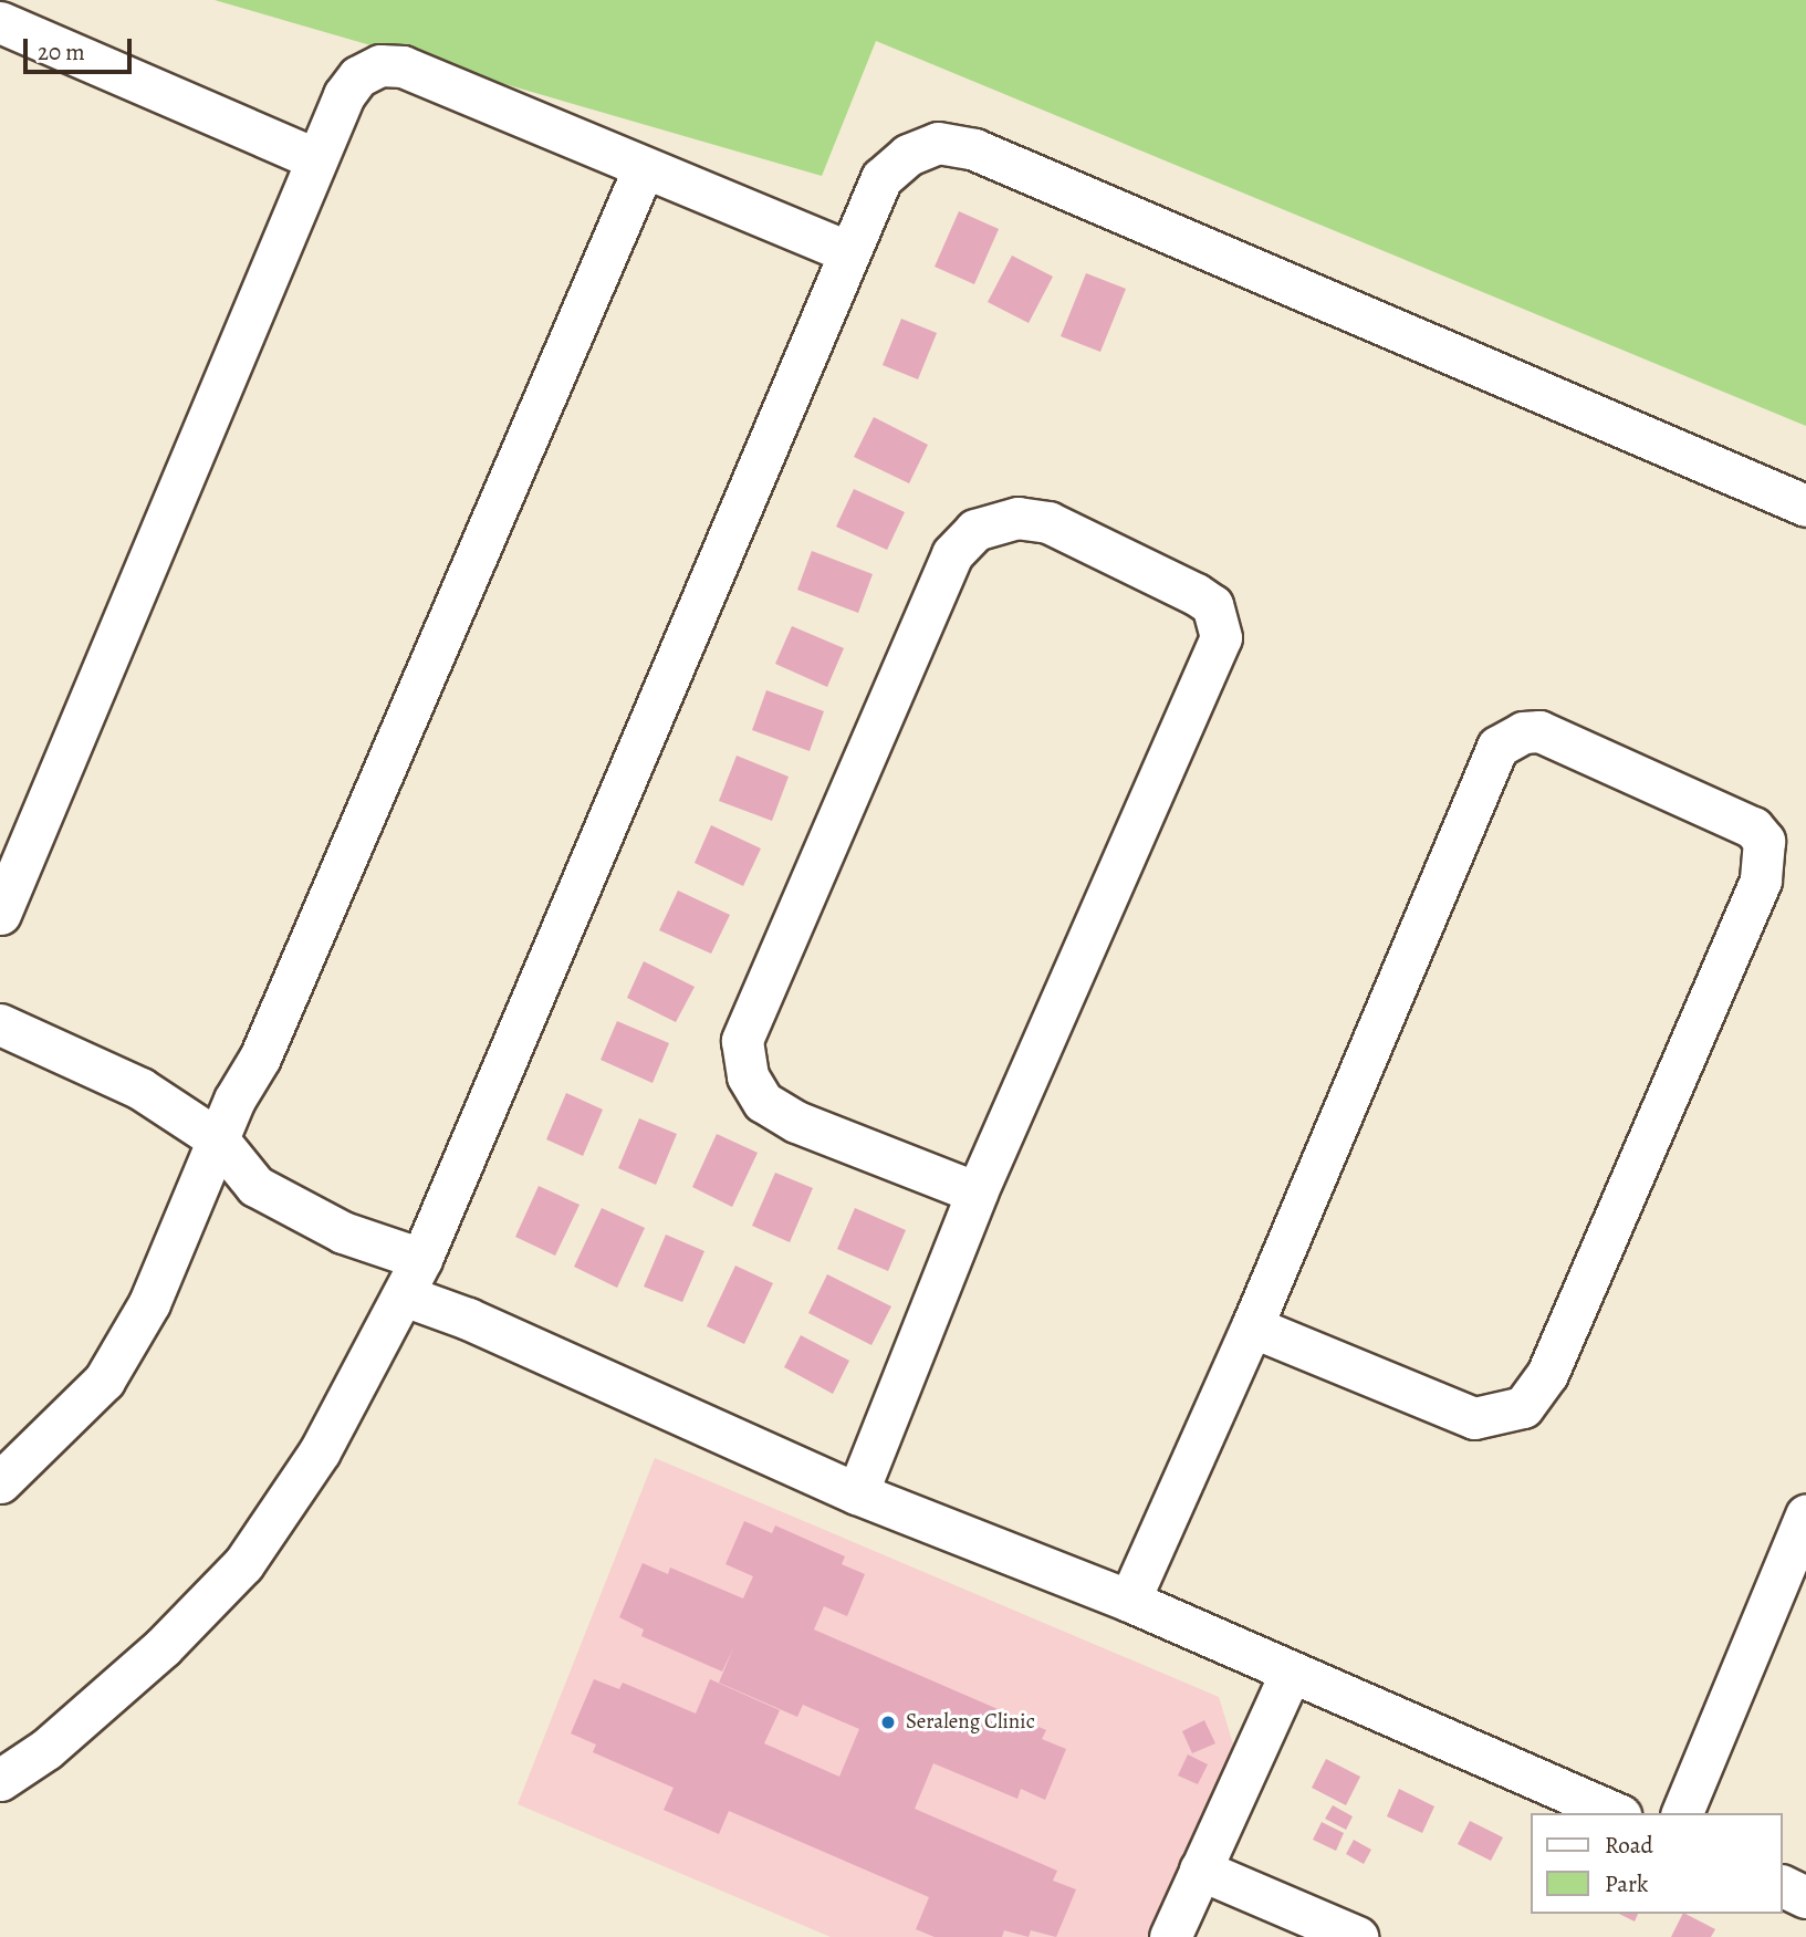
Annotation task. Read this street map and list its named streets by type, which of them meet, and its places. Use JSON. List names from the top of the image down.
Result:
{
  "places": ["Seraleng Clinic"],
  "legend": ["Road", "Park"],
  "scale_bar": "20 m"
}
